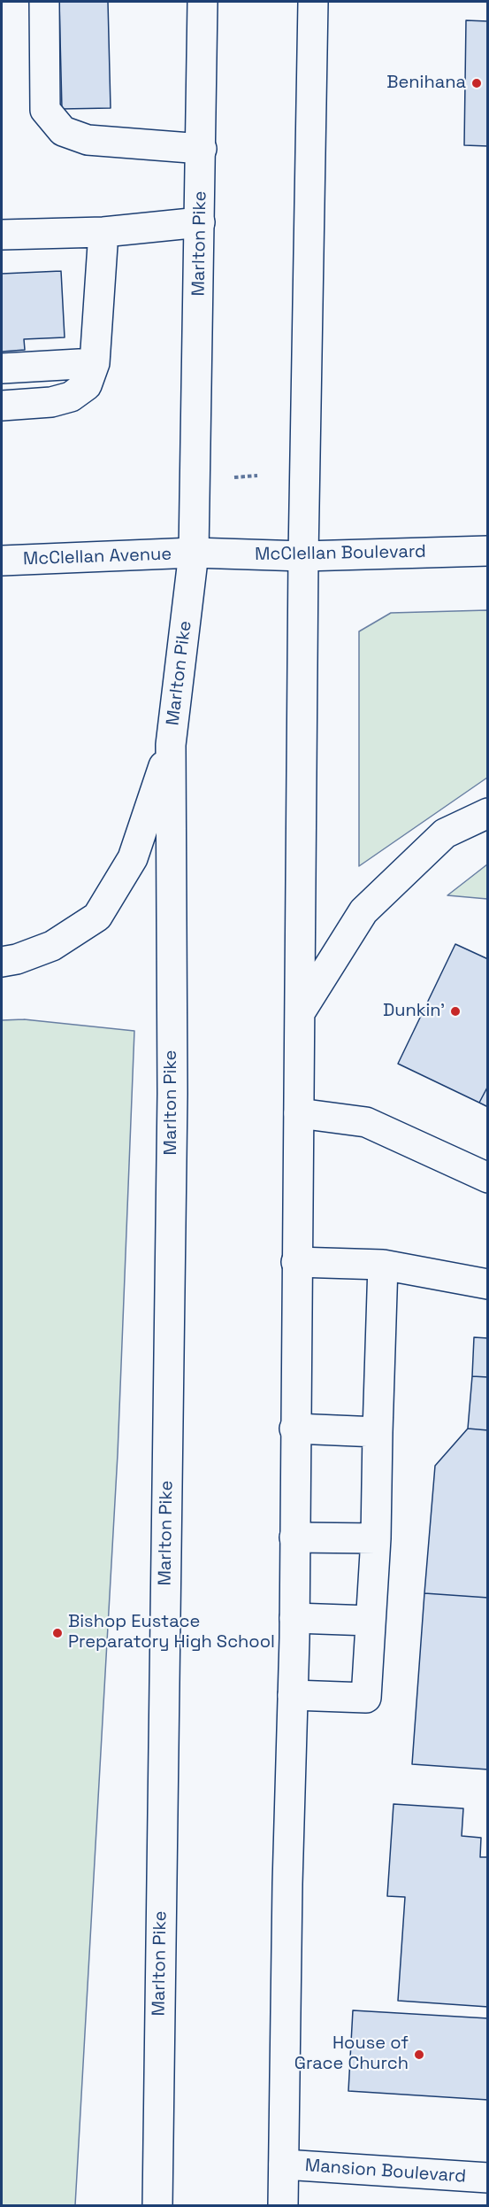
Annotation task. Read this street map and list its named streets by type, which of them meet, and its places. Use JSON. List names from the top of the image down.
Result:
{
  "streets": {
    "main road": [
      "Marlton Pike",
      "McClellan Boulevard",
      "McClellan Avenue",
      "Mansion Boulevard"
    ]
  },
  "crossings": [
    ["Marlton Pike", "McClellan Boulevard"],
    ["Marlton Pike", "McClellan Avenue"],
    ["McClellan Boulevard", "McClellan Avenue"]
  ],
  "places": [
    "Benihana",
    "Dunkin'",
    "Bishop Eustace Preparatory High School",
    "House of Grace Church"
  ]
}
